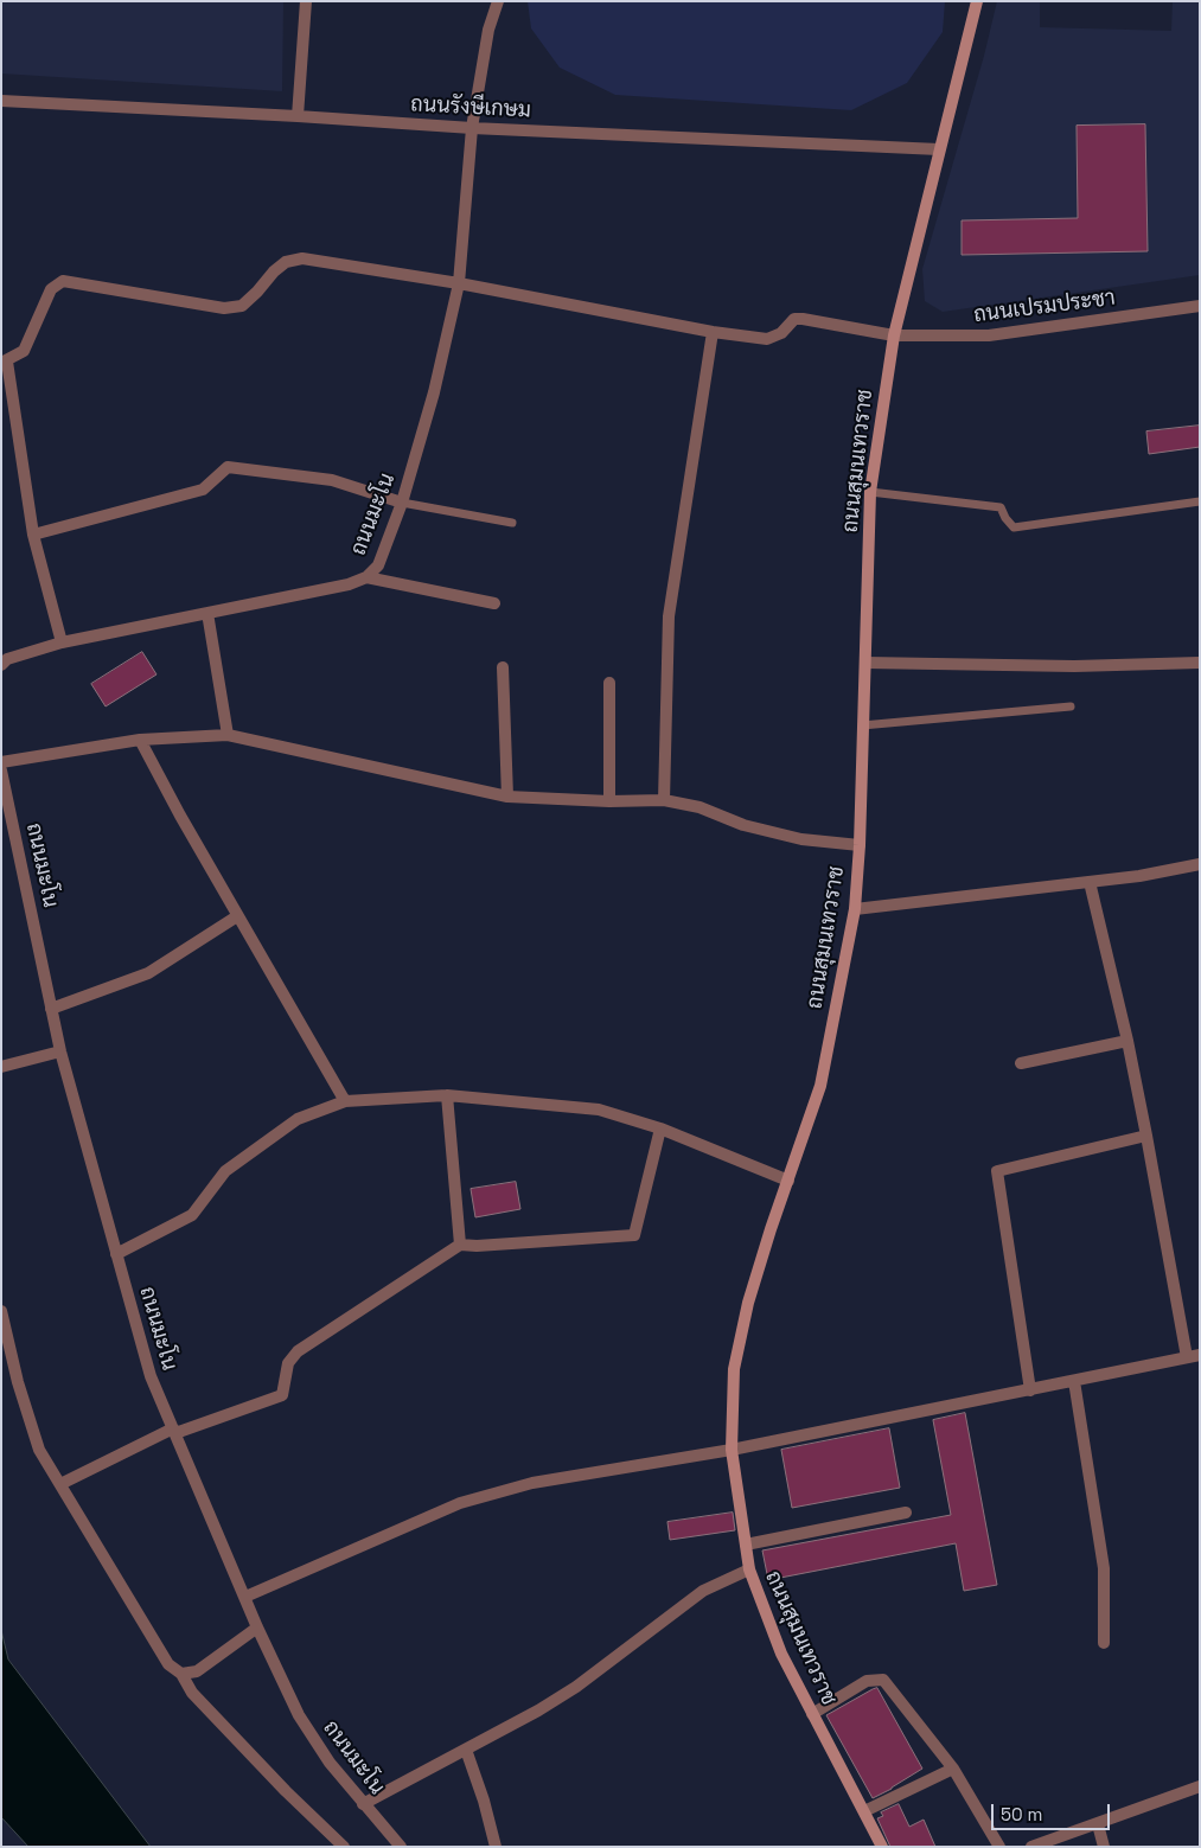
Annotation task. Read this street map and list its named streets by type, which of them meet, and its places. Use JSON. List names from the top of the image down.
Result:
{
  "streets": {
    "street": [
      "ถนนรังษีเกษม",
      "ถนนเปรมประชา",
      "ถนนสุมนเทวราช",
      "ถนนมะโน"
    ]
  },
  "crossings": [
    ["ถนนรังษีเกษม", "ถนนสุมนเทวราช"],
    ["ถนนรังษีเกษม", "ถนนมะโน"],
    ["ถนนเปรมประชา", "ถนนสุมนเทวราช"],
    ["ถนนเปรมประชา", "ถนนมะโน"]
  ],
  "scale_bar": "50 m"
}
